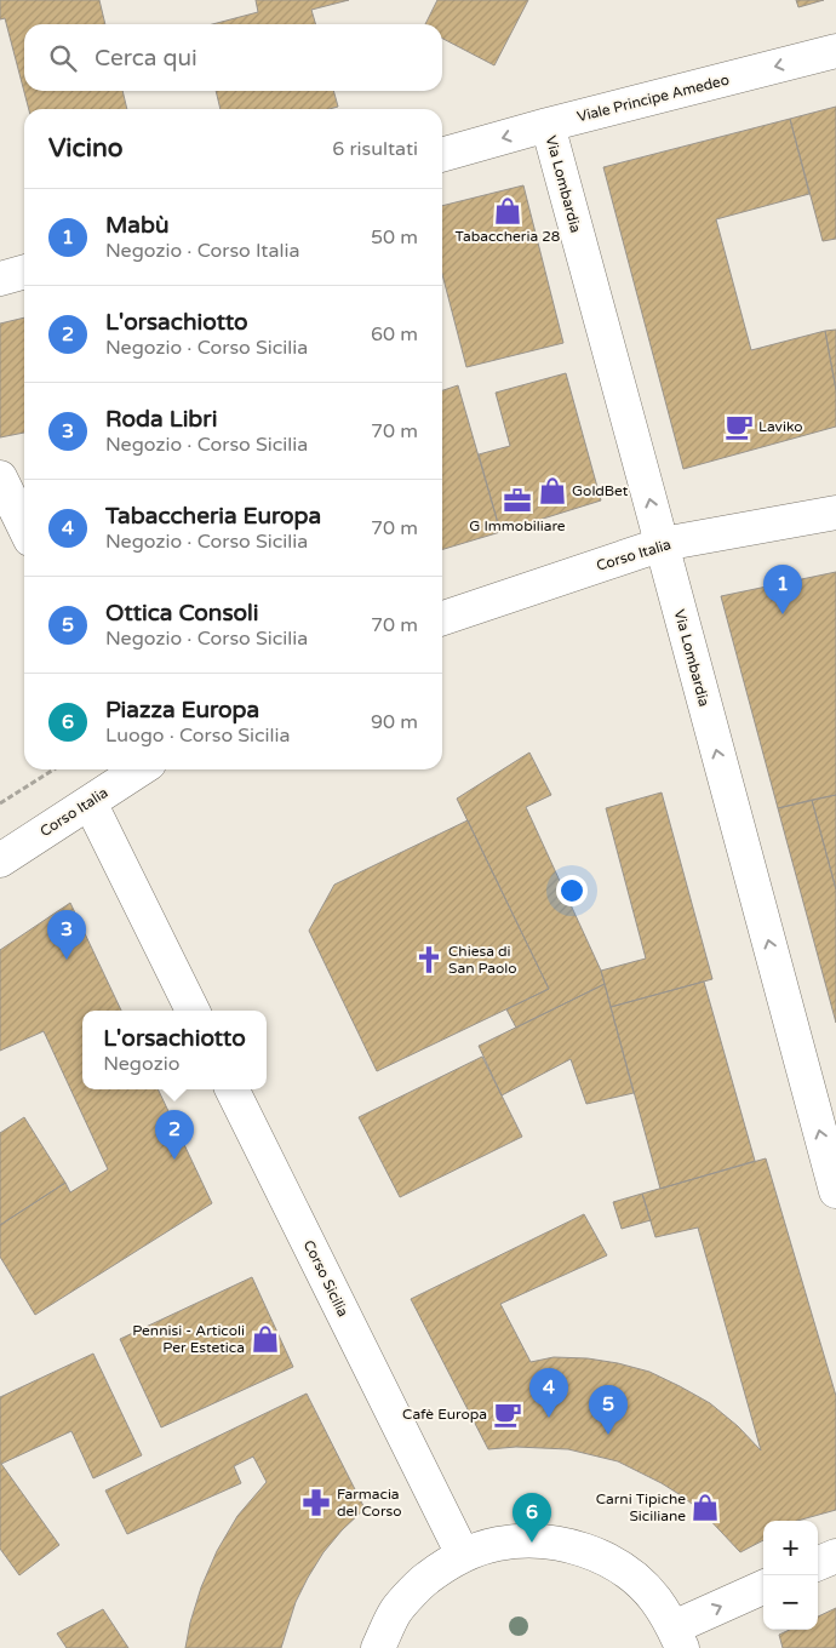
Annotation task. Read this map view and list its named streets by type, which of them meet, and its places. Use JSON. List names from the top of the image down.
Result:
{
  "streets": {
    "street": [
      "Viale Principe Amedeo",
      "Via Lombardia",
      "Corso Italia",
      "Corso Sicilia"
    ]
  },
  "crossings": [
    ["Viale Principe Amedeo", "Via Lombardia"],
    ["Via Lombardia", "Corso Italia"]
  ],
  "one_way": ["Viale Principe Amedeo", "Via Lombardia"],
  "places": {
    "shop": [
      "Tabaccheria 28",
      "GoldBet",
      "Pennisi - Articoli Per Estetica",
      "Carni Tipiche Siciliane"
    ],
    "cafe": ["Laviko", "Cafè Europa"],
    "office": ["G Immobiliare"],
    "church": ["Chiesa di San Paolo"],
    "pharmacy": ["Farmacia del Corso"]
  },
  "page": {
    "search": "Cerca qui",
    "heading": ["Vicino", "6 risultati"],
    "list": [
      {
        "mark": "1",
        "name": "Mabù",
        "note": "Negozio · Corso Italia",
        "value": "50 m"
      },
      {
        "mark": "2",
        "name": "L'orsachiotto",
        "note": "Negozio · Corso Sicilia",
        "value": "60 m"
      },
      {
        "mark": "3",
        "name": "Roda Libri",
        "note": "Negozio · Corso Sicilia",
        "value": "70 m"
      },
      {
        "mark": "4",
        "name": "Tabaccheria Europa",
        "note": "Negozio · Corso Sicilia",
        "value": "70 m"
      },
      {
        "mark": "5",
        "name": "Ottica Consoli",
        "note": "Negozio · Corso Sicilia",
        "value": "70 m"
      },
      {
        "mark": "6",
        "name": "Piazza Europa",
        "note": "Luogo · Corso Sicilia",
        "value": "90 m"
      }
    ],
    "pins": [
      "1",
      "3",
      "2",
      "4",
      "5",
      "6"
    ],
    "popup": ["L'orsachiotto", "Negozio"],
    "map_buttons": ["+", "−"]
  }
}
